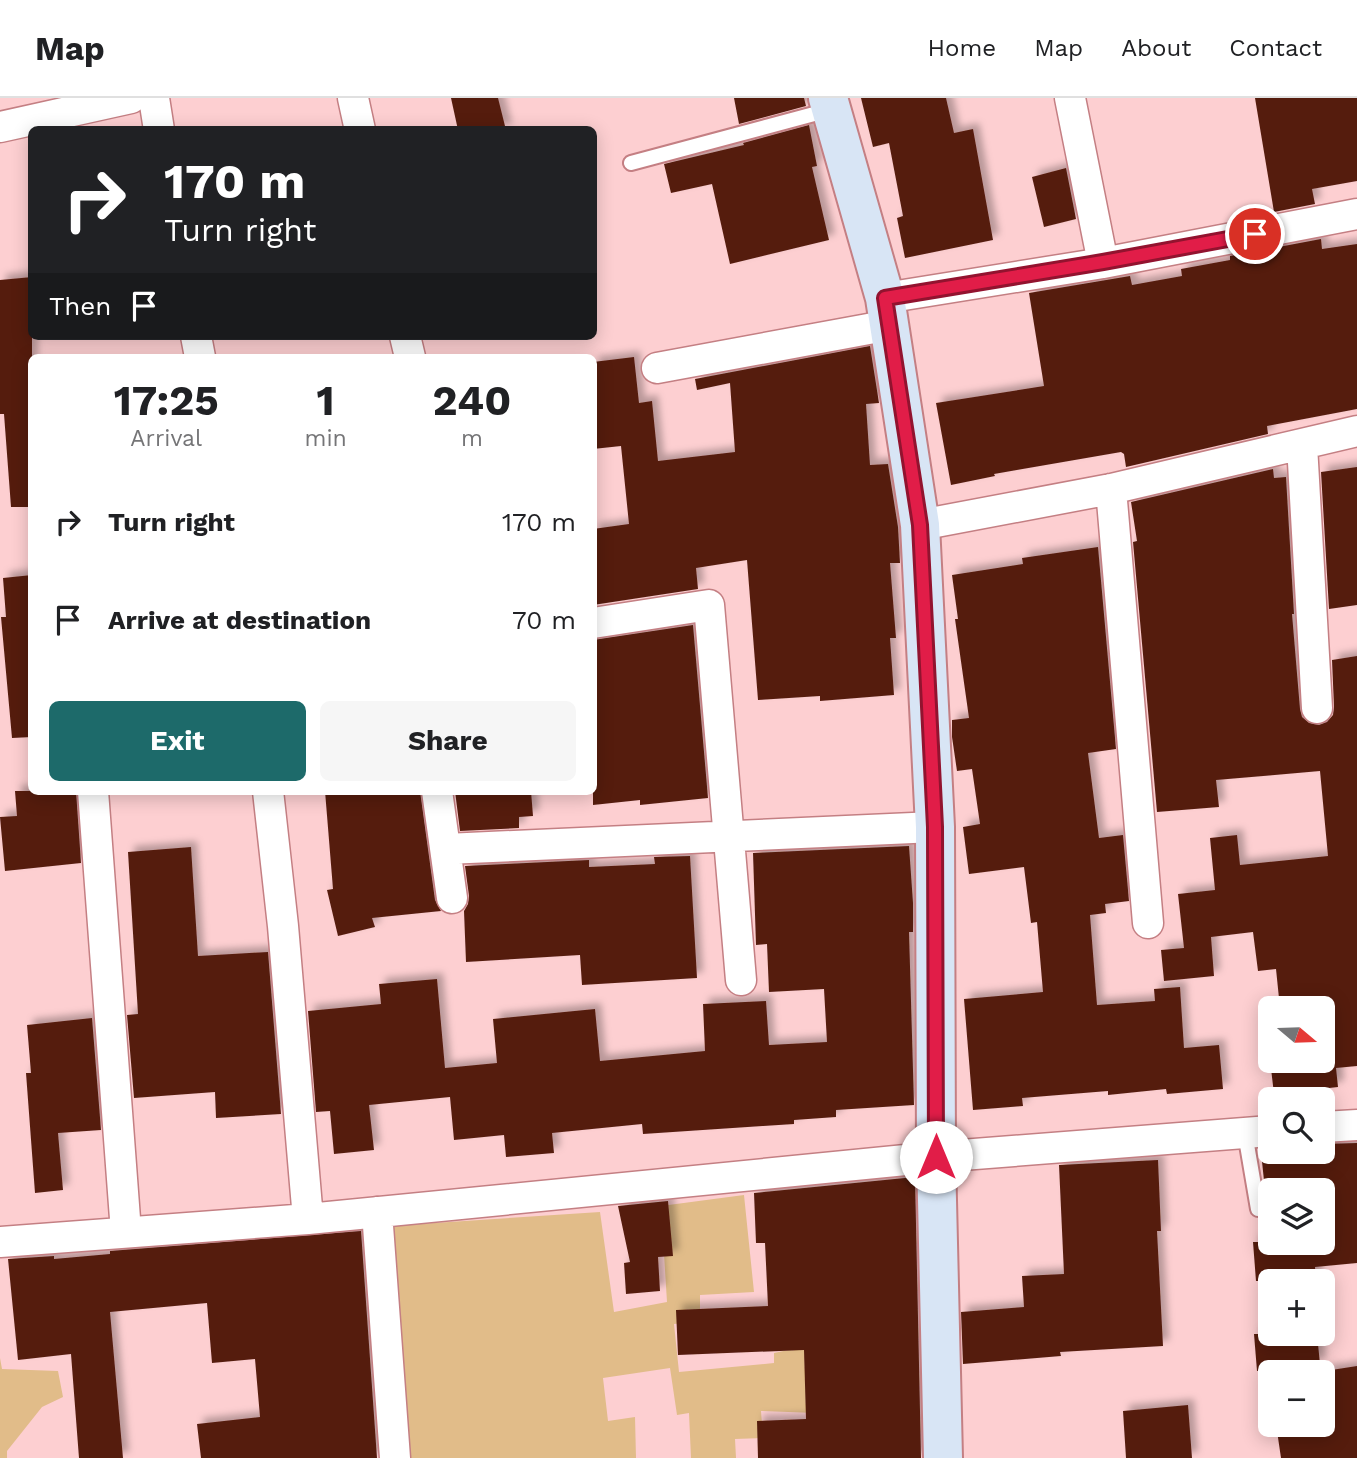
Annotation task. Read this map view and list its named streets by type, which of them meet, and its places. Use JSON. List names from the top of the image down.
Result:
{
  "north": "right",
  "page": {
    "header": "Map",
    "nav": [
      "Home",
      "Map",
      "About",
      "Contact"
    ],
    "turn": ["170 m", "Turn right"],
    "then": "Then",
    "eta": [
      "17:25",
      "Arrival",
      "1",
      "min",
      "240",
      "m"
    ],
    "list": [
      {
        "name": "Turn right",
        "value": "170 m"
      },
      {
        "name": "Arrive at destination",
        "value": "70 m"
      }
    ],
    "buttons": ["Exit", "Share"],
    "map_buttons": ["+", "−"]
  }
}
